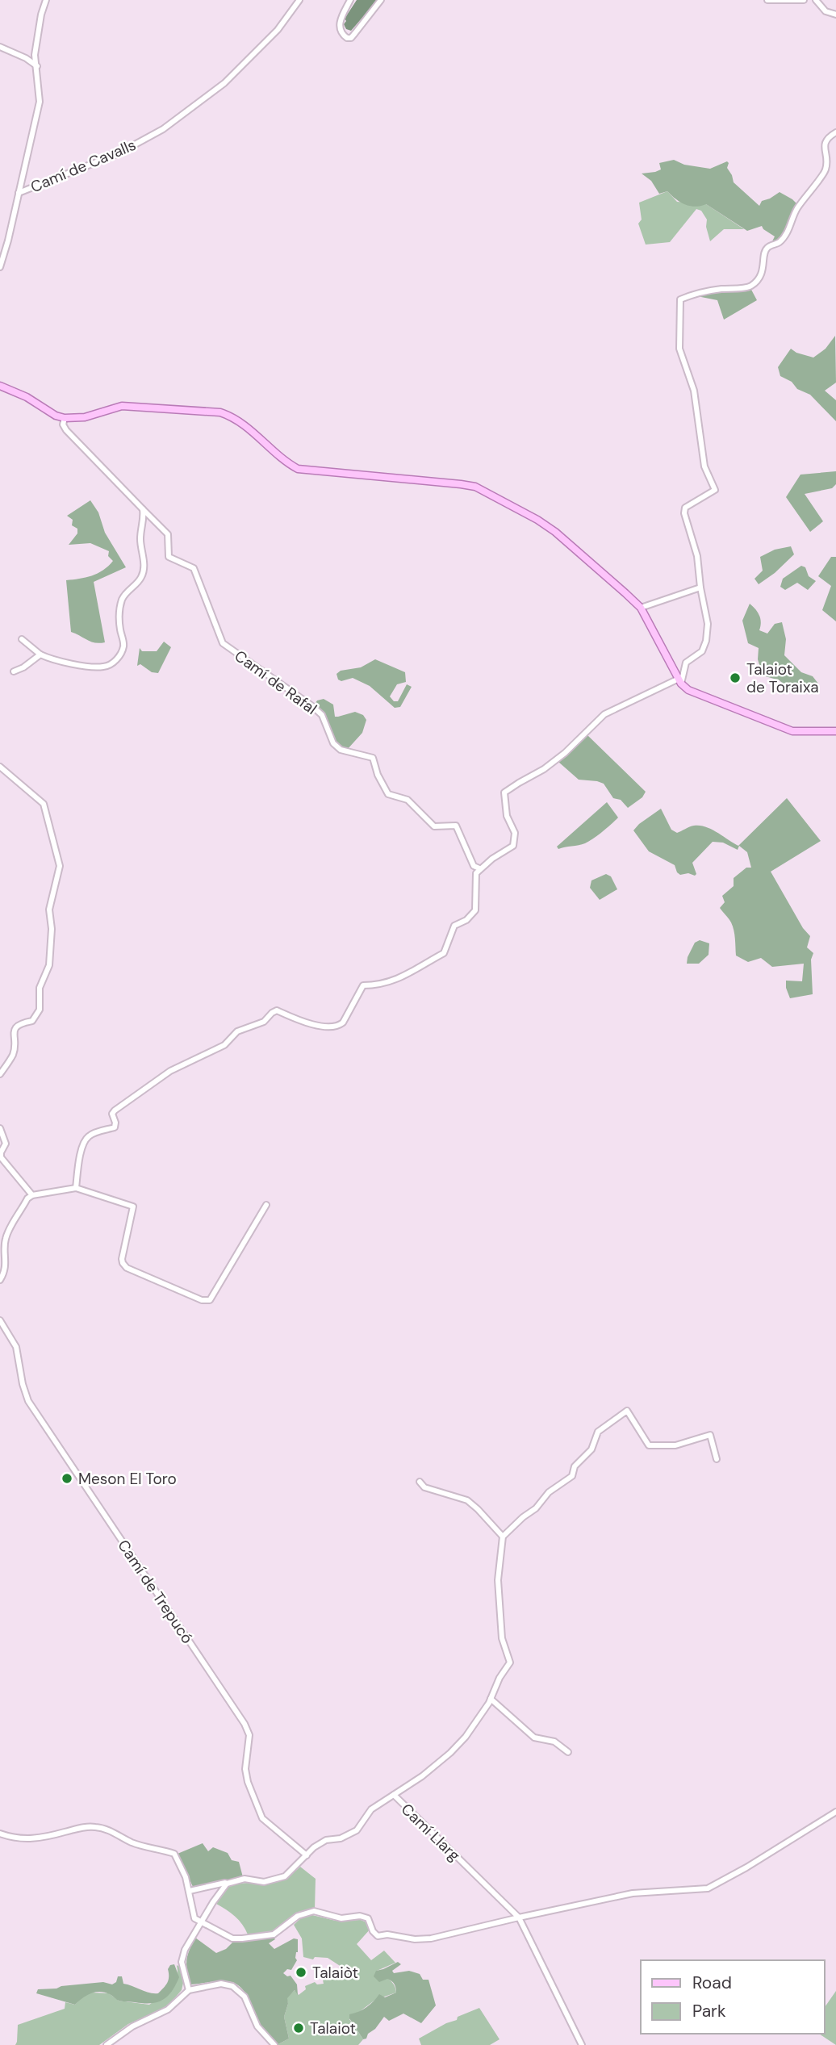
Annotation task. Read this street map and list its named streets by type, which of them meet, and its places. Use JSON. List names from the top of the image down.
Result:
{
  "streets": {
    "street": [
      "Camí de Cavalls",
      "Camí de Rafal",
      "Camí de Trepucó",
      "Camí Llarg"
    ]
  },
  "crossings": [
    ["Camí de Trepucó", "Camí Llarg"]
  ],
  "places": [
    "Talaiot de Toraixa",
    "Meson El Toro",
    "Talaiòt",
    "Talaiot"
  ],
  "legend": ["Road", "Park"]
}
